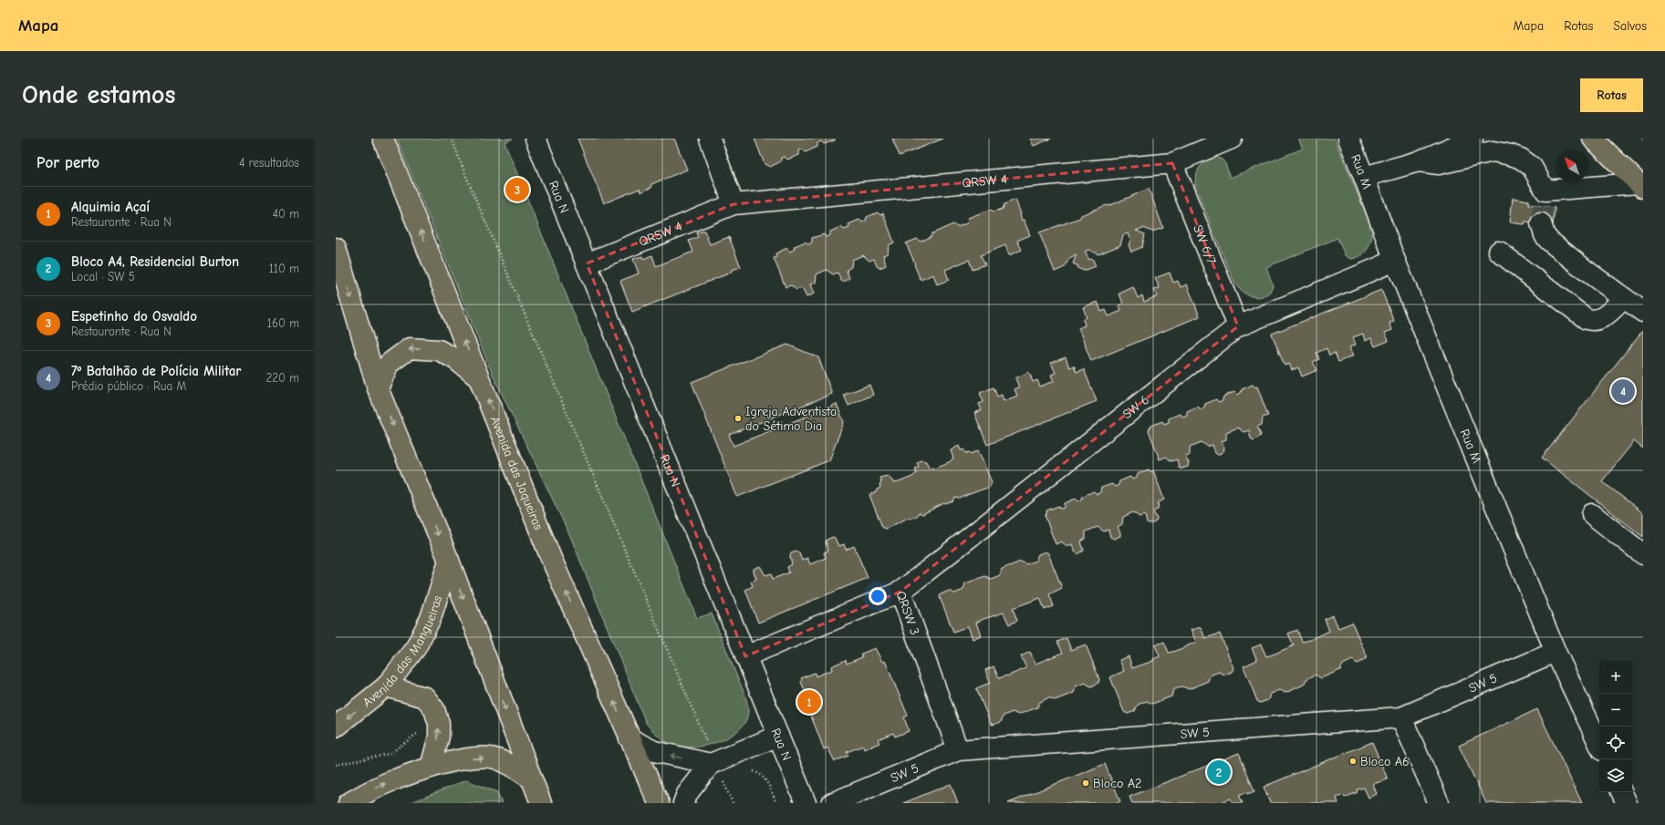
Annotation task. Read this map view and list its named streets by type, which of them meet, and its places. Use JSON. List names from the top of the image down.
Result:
{
  "streets": {
    "main road": ["Avenida das Jaqueiras", "Avenida das Mangueiras"],
    "street": [
      "Rua M",
      "QRSW 4",
      "Rua N",
      "SW 6/7",
      "SW 6",
      "QRSW 3",
      "SW 5"
    ]
  },
  "crossings": [
    ["Rua M", "SW 6"],
    ["Rua M", "SW 5"],
    ["QRSW 4", "Rua N"],
    ["QRSW 4", "SW 6/7"],
    ["Rua N", "QRSW 3"],
    ["SW 6/7", "SW 6"],
    ["SW 6", "QRSW 3"],
    ["QRSW 3", "SW 5"]
  ],
  "places": ["Igreja Adventista do Sétimo Dia", "Bloco A6", "Bloco A2"],
  "north": "top left",
  "page": {
    "header": "Mapa",
    "nav": ["Mapa", "Rotas", "Salvos"],
    "buttons": "Rotas",
    "title": "Onde estamos",
    "heading": ["Por perto", "4 resultados"],
    "pins": [
      "3",
      "4",
      "1",
      "2"
    ],
    "list": [
      {
        "mark": "1",
        "name": "Alquimia Açaí",
        "note": "Restaurante · Rua N",
        "value": "40 m"
      },
      {
        "mark": "2",
        "name": "Bloco A4, Residencial Burton",
        "note": "Local · SW 5",
        "value": "110 m"
      },
      {
        "mark": "3",
        "name": "Espetinho do Osvaldo",
        "note": "Restaurante · Rua N",
        "value": "160 m"
      },
      {
        "mark": "4",
        "name": "7º Batalhão de Polícia Militar",
        "note": "Prédio público · Rua M",
        "value": "220 m"
      }
    ],
    "map_buttons": ["+", "−"]
  }
}
